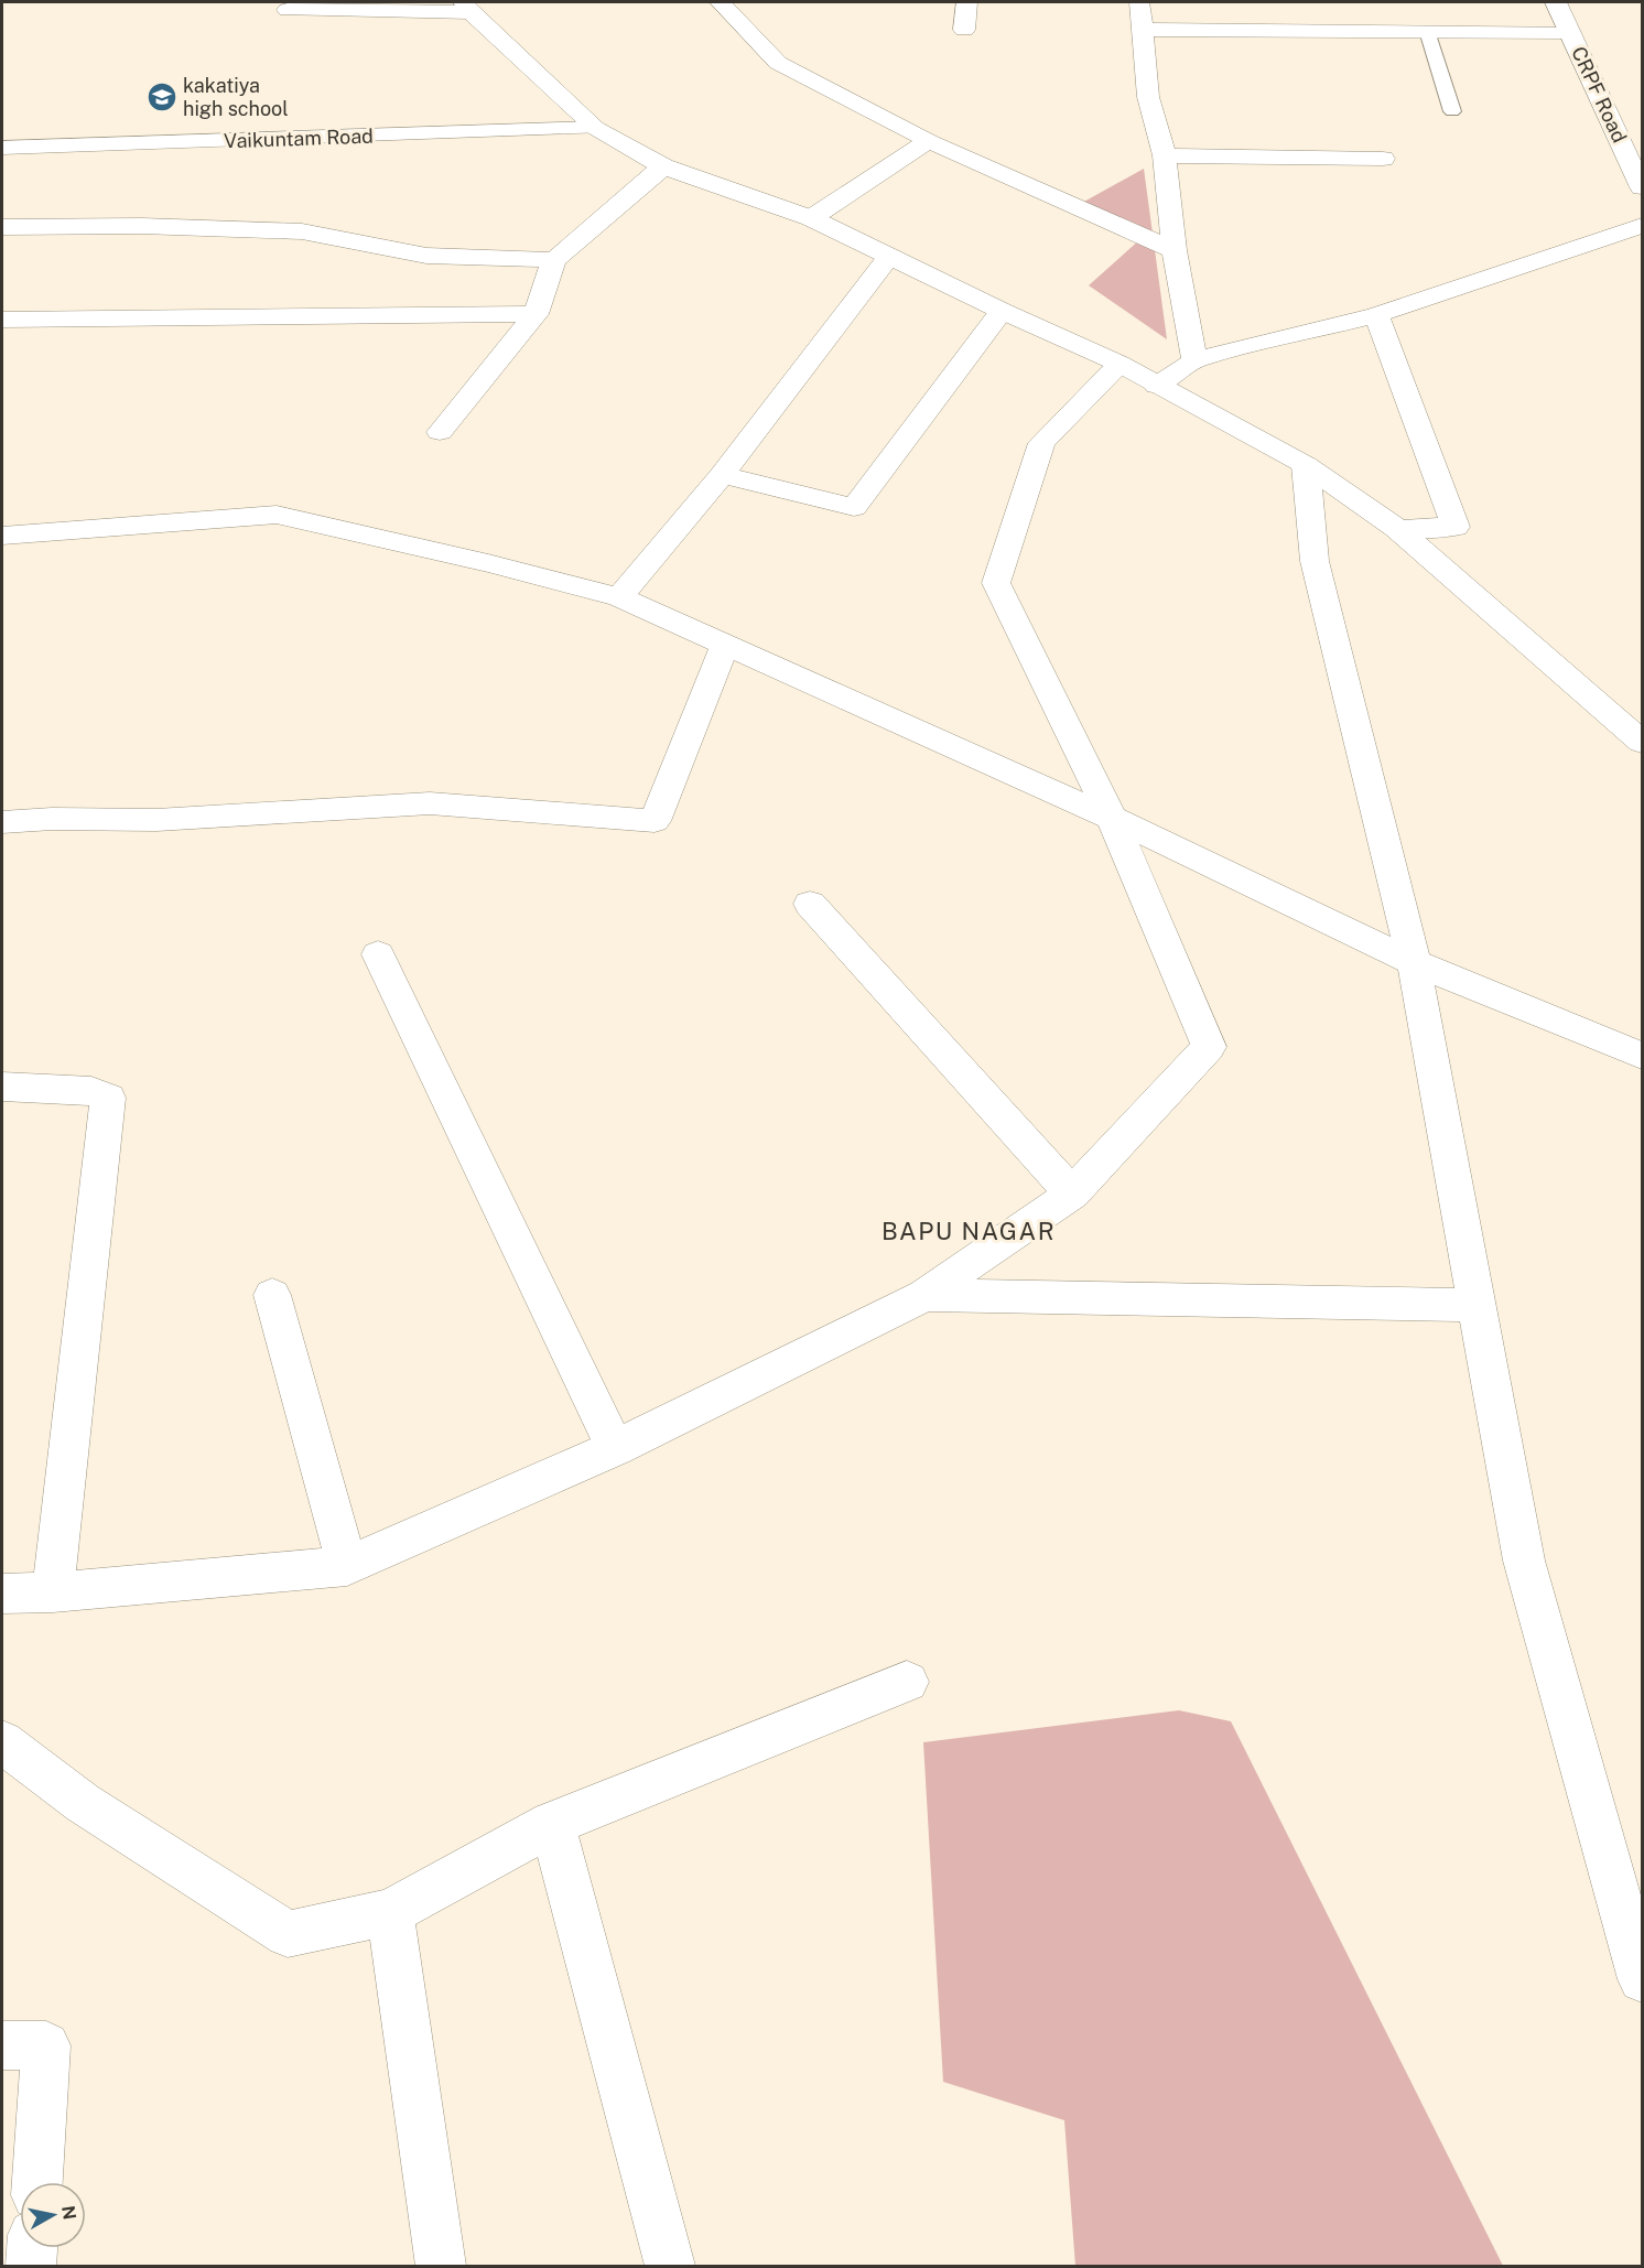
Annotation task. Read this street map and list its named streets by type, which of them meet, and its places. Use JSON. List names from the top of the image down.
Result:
{
  "streets": {
    "street": ["CRPF Road", "Vaikuntam Road"]
  },
  "districts": ["BAPU NAGAR"],
  "places": {
    "school or university": ["kakatiya high school"]
  },
  "north": "right"
}
